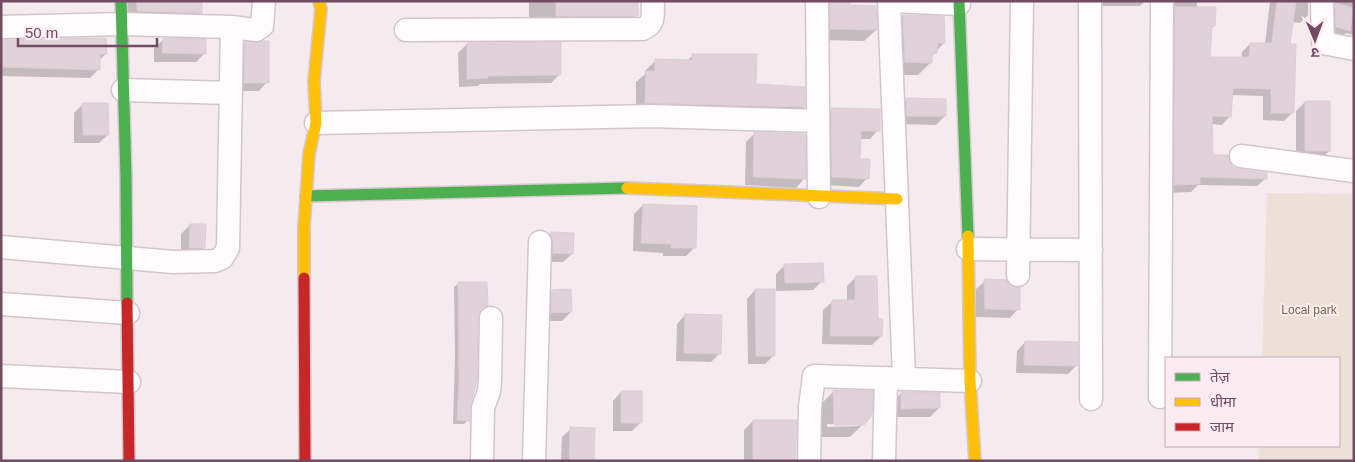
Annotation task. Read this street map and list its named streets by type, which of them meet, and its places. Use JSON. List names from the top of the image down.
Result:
{
  "parks": ["Local park"],
  "legend": ["तेज़", "धीमा", "जाम"],
  "scale_bar": "50 m",
  "north": "bottom"
}
